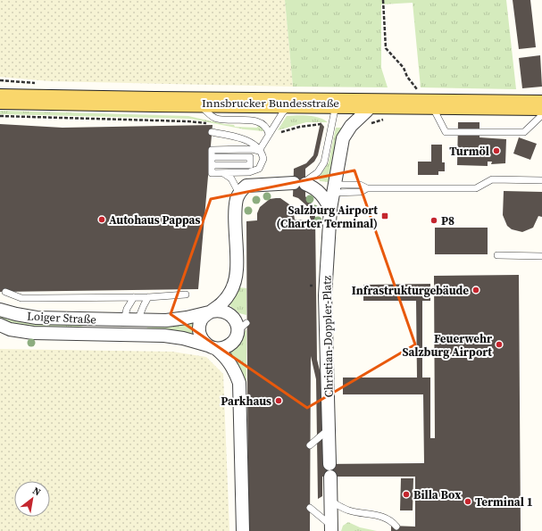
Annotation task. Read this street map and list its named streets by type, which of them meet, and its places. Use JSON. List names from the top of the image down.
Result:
{
  "streets": {
    "main road": ["Innsbrucker Bundesstraße"],
    "street": ["Loiger Straße", "Christian-Doppler-Platz"]
  },
  "crossings": [
    ["Innsbrucker Bundesstraße", "Christian-Doppler-Platz"]
  ],
  "places": {
    "other": [
      "Turmöl",
      "Autohaus Pappas",
      "P8",
      "Infrastrukturgebäude",
      "Feuerwehr Salzburg Airport",
      "Parkhaus",
      "Billa Box",
      "Terminal 1"
    ],
    "transit": ["Salzburg Airport (Charter Terminal)"]
  },
  "north": "top right"
}
